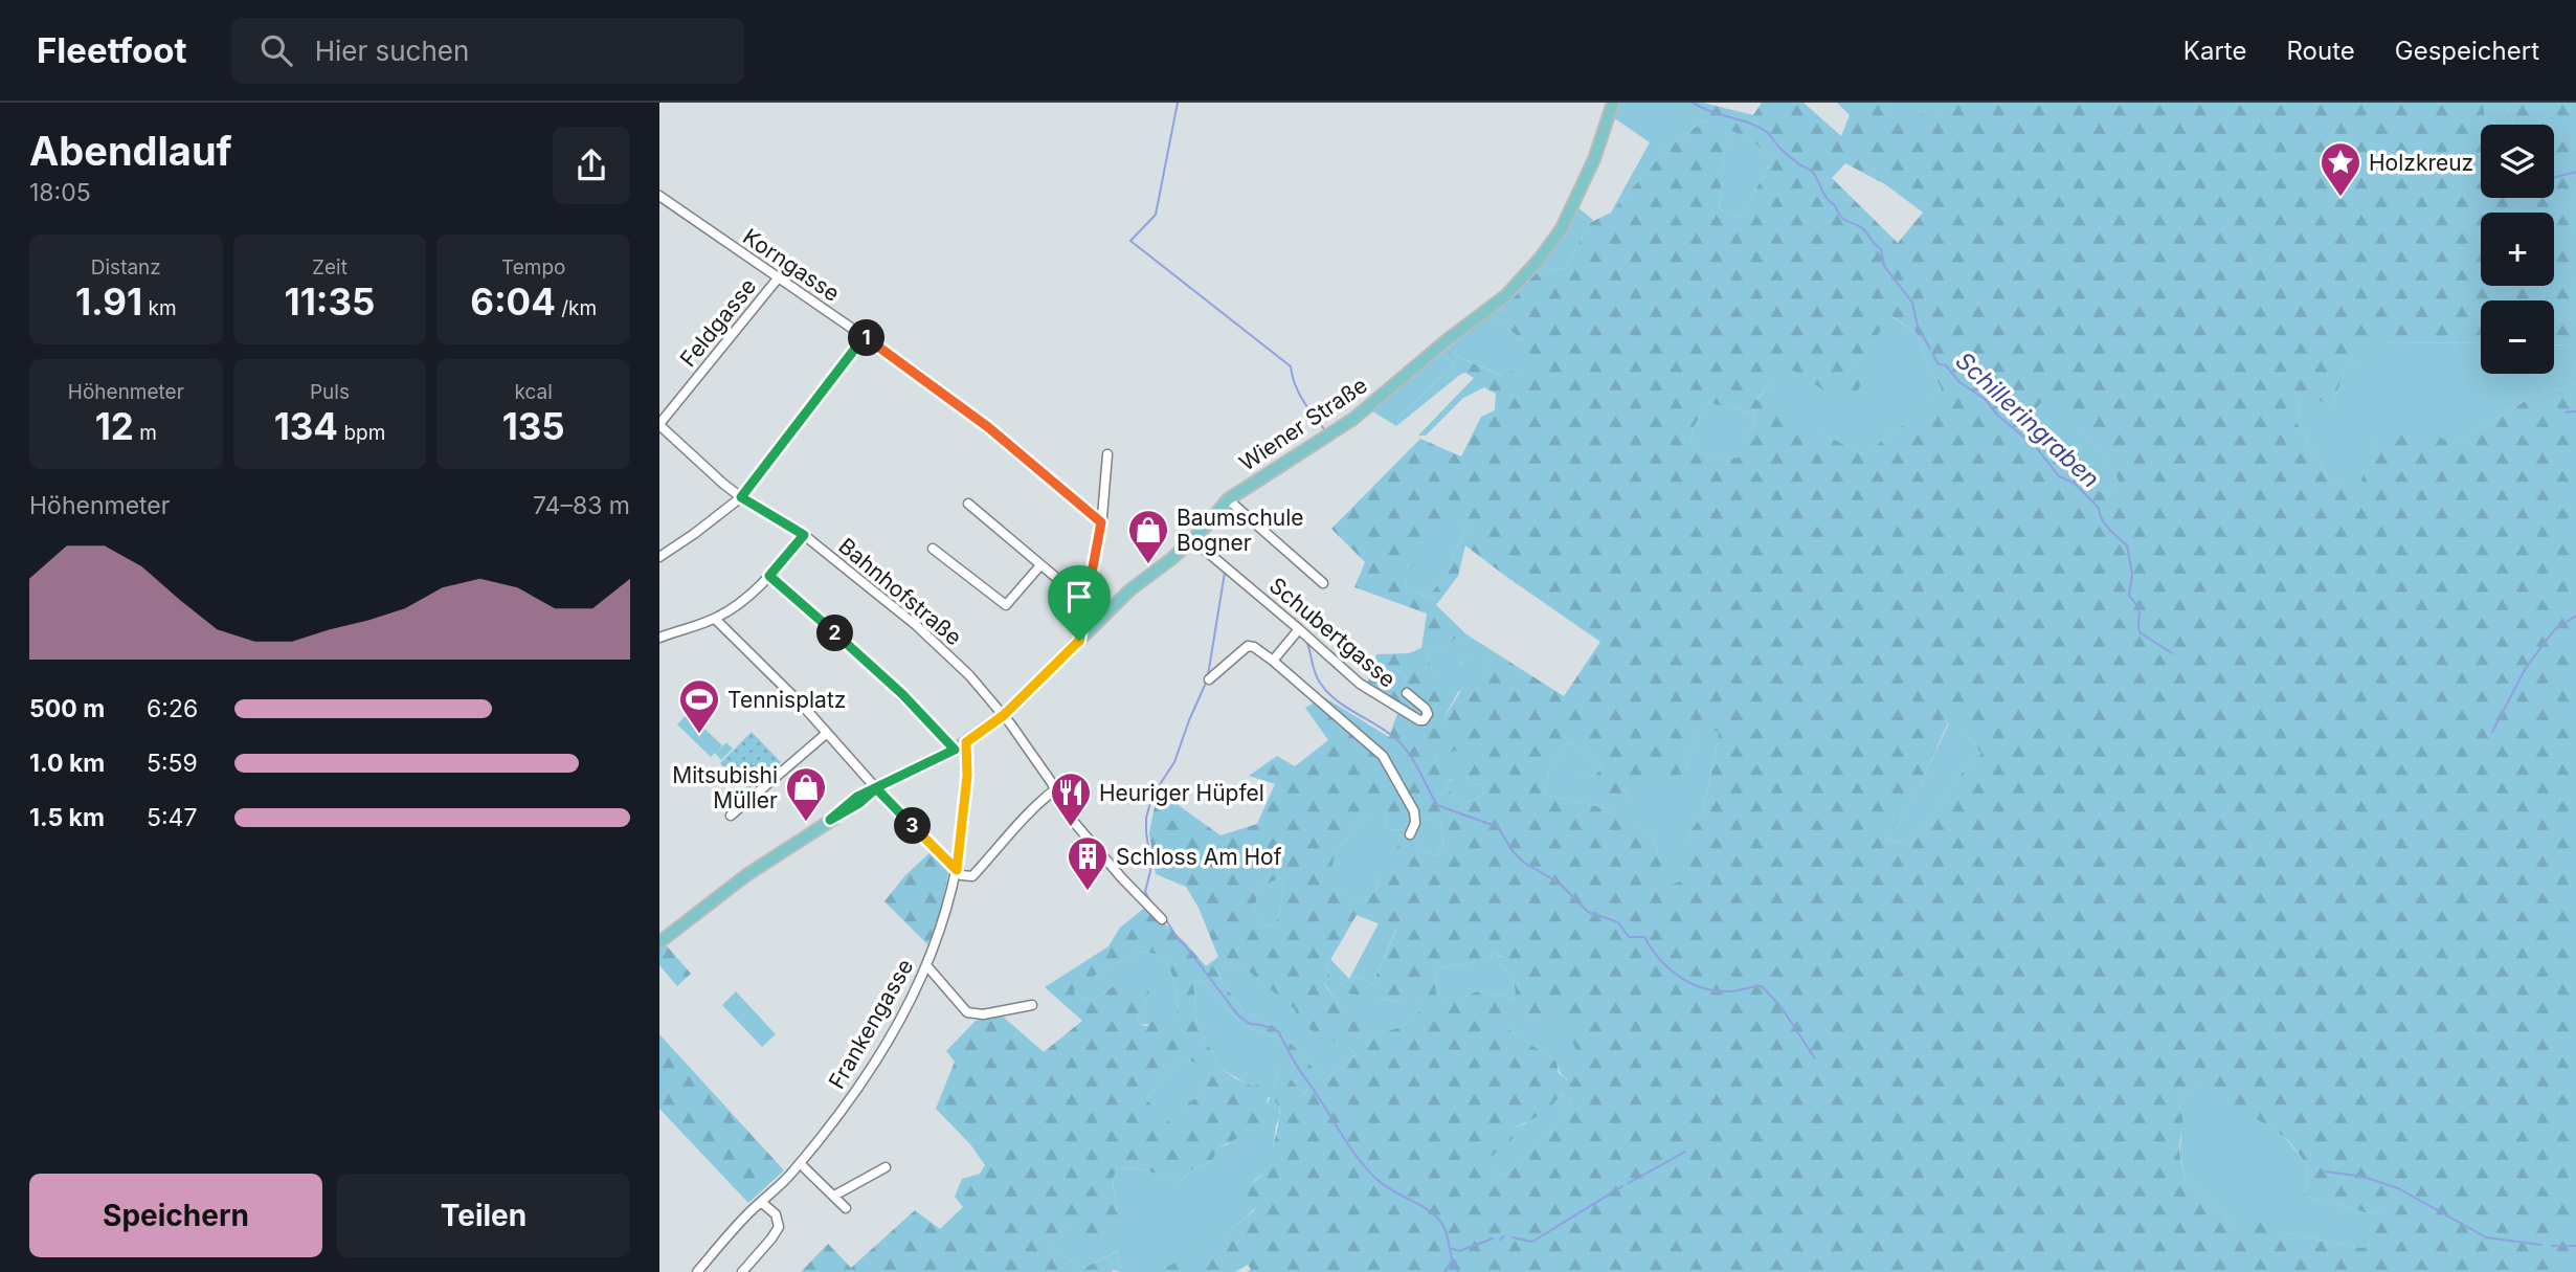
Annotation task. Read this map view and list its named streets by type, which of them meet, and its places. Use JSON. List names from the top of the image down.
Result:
{
  "streets": {
    "main road": ["Wiener Straße"],
    "street": [
      "Korngasse",
      "Feldgasse",
      "Bahnhofstraße",
      "Schubertgasse",
      "Frankengasse"
    ]
  },
  "crossings": [
    ["Korngasse", "Feldgasse"],
    ["Feldgasse", "Bahnhofstraße"],
    ["Wiener Straße", "Bahnhofstraße"],
    ["Wiener Straße", "Schubertgasse"],
    ["Wiener Straße", "Frankengasse"]
  ],
  "water": ["Schilleringraben"],
  "places": {
    "place": ["Holzkreuz"],
    "shop": ["Baumschule Bogner", "Mitsubishi Müller"],
    "sports": ["Tennisplatz"],
    "restaurant": ["Heuriger Hüpfel"],
    "building": ["Schloss Am Hof"]
  },
  "page": {
    "header": "Fleetfoot",
    "search": "Hier suchen",
    "nav": ["Karte", "Route", "Gespeichert"],
    "heading": ["Abendlauf", "18:05"],
    "map_buttons": ["+", "−"],
    "stats": [
      ["Distanz", "1.91 km"],
      ["Zeit", "11:35"],
      ["Tempo", "6:04 /km"],
      ["Höhenmeter", "12 m"],
      ["Puls", "134 bpm"],
      ["kcal", "135"]
    ],
    "pins": ["1", "2", "3"],
    "chart": ["Höhenmeter", "74–83 m"],
    "list": [
      {
        "name": "500 m",
        "note": "6:26"
      },
      {
        "name": "1.0 km",
        "note": "5:59"
      },
      {
        "name": "1.5 km",
        "note": "5:47"
      }
    ],
    "buttons": ["Speichern", "Teilen"]
  }
}
